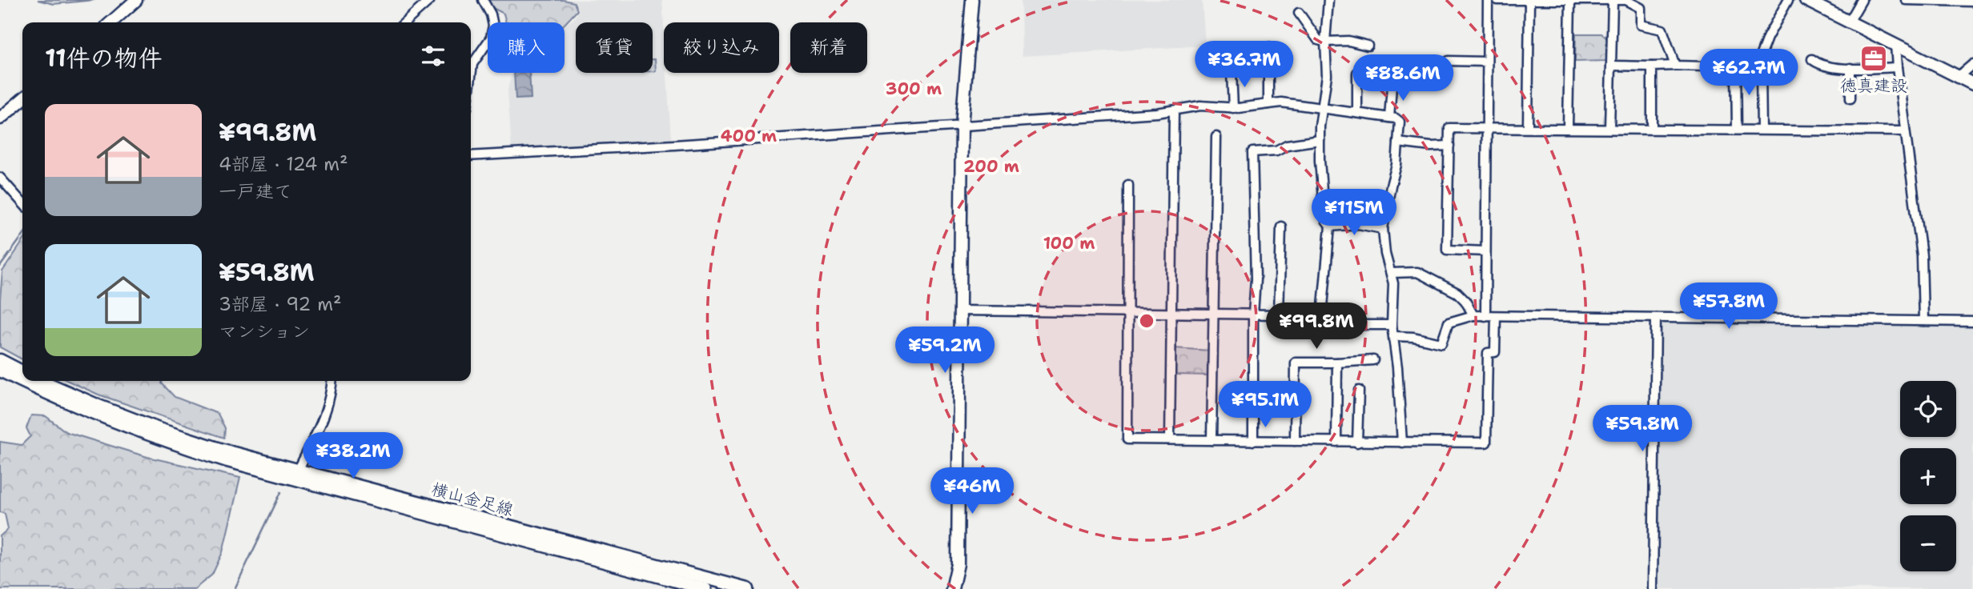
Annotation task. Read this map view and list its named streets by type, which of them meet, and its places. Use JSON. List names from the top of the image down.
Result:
{
  "streets": {
    "street": ["横山金足線"]
  },
  "places": {
    "office": ["徳真建設"]
  },
  "page": {
    "chip": [
      "購入",
      "賃貸",
      "絞り込み",
      "新着"
    ],
    "heading": "11件の物件",
    "price": [
      "¥36.7M",
      "¥62.7M",
      "¥88.6M",
      "¥115M",
      "¥57.8M",
      "¥99.8M",
      "¥59.2M",
      "¥95.1M",
      "¥59.8M",
      "¥38.2M",
      "¥46M"
    ],
    "list": [
      {
        "name": "¥99.8M",
        "note": "4部屋 · 124 m² · 一戸建て"
      },
      {
        "name": "¥59.8M",
        "note": "3部屋 · 92 m² · マンション"
      }
    ],
    "map_buttons": ["+", "−"]
  },
  "rings": [
    "300 m",
    "400 m",
    "200 m",
    "100 m"
  ]
}
